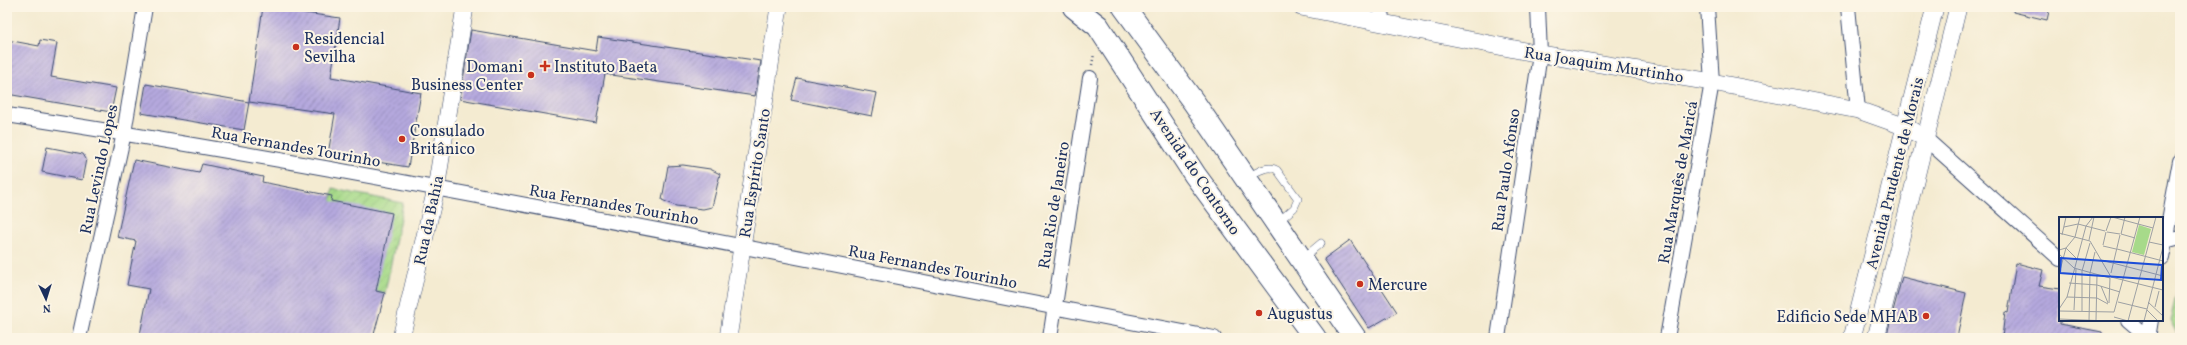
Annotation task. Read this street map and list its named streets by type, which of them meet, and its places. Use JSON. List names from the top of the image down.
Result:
{
  "streets": {
    "main road": ["Avenida do Contorno"],
    "street": [
      "Rua Joaquim Murtinho",
      "Rua Fernandes Tourinho",
      "Rua Levindo Lopes",
      "Rua Paulo Afonso",
      "Rua Espírito Santo",
      "Avenida Prudente de Morais",
      "Rua Marquês de Maricá",
      "Rua Rio de Janeiro",
      "Rua da Bahia"
    ]
  },
  "crossings": [
    ["Rua Joaquim Murtinho", "Rua Paulo Afonso"],
    ["Rua Joaquim Murtinho", "Avenida Prudente de Morais"],
    ["Rua Joaquim Murtinho", "Rua Marquês de Maricá"],
    ["Rua Fernandes Tourinho", "Rua Levindo Lopes"],
    ["Rua Fernandes Tourinho", "Rua Espírito Santo"],
    ["Rua Fernandes Tourinho", "Rua Rio de Janeiro"],
    ["Rua Fernandes Tourinho", "Rua da Bahia"]
  ],
  "places": {
    "other": [
      "Residencial Sevilha",
      "Domani Business Center",
      "Consulado Britânico",
      "Mercure",
      "Augustus",
      "Edificio Sede MHAB"
    ],
    "health": ["Instituto Baeta"]
  },
  "north": "bottom"
}
